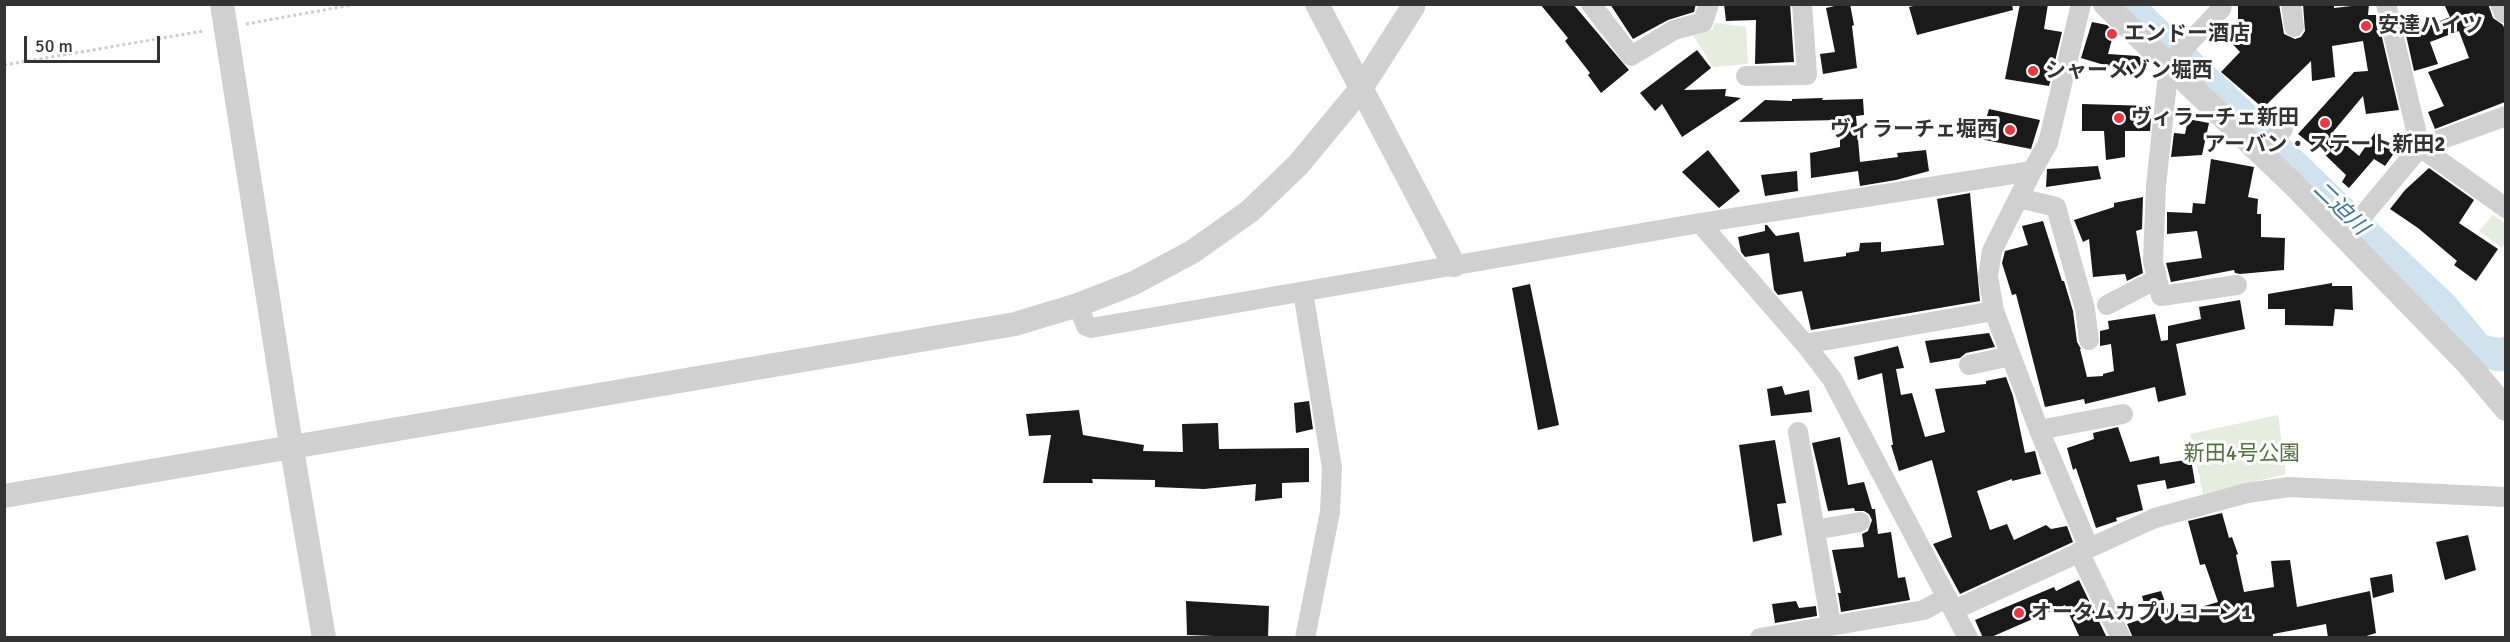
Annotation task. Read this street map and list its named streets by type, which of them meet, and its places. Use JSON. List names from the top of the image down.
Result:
{
  "water": ["二迫川"],
  "parks": ["新田4号公園"],
  "places": [
    "安達ハイツ",
    "エンドー酒店",
    "シャーメゾン堀西",
    "ヴィラーチェ新田",
    "アーバン・ステート新田2",
    "ヴィラーチェ堀西",
    "オータムカプリコーン1"
  ],
  "scale_bar": "50 m"
}
